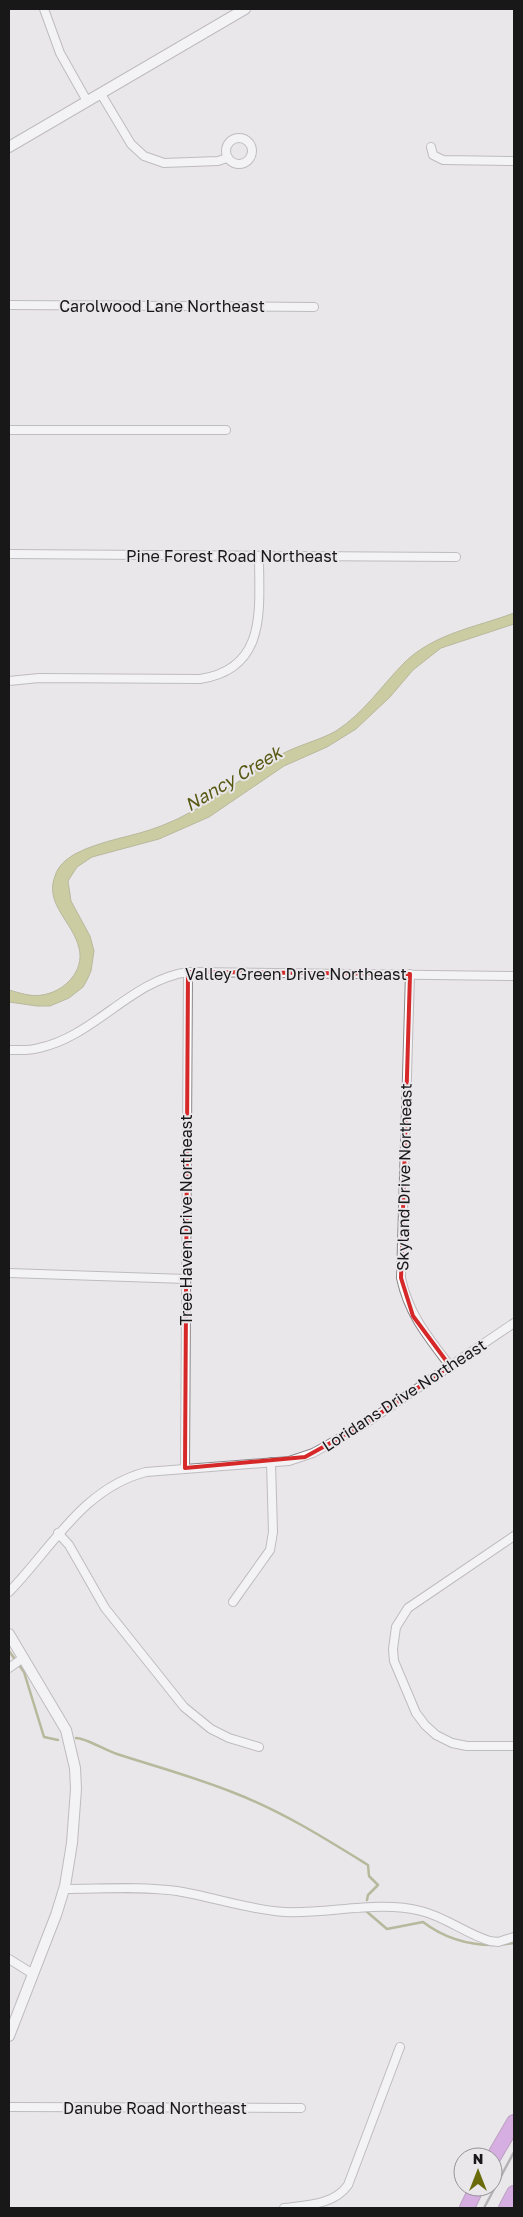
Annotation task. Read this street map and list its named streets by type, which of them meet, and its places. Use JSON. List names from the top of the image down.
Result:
{
  "streets": {
    "street": [
      "Carolwood Lane Northeast",
      "Pine Forest Road Northeast",
      "Valley Green Drive Northeast",
      "Skyland Drive Northeast",
      "Tree Haven Drive Northeast",
      "Loridans Drive Northeast",
      "Danube Road Northeast"
    ]
  },
  "crossings": [
    ["Valley Green Drive Northeast", "Skyland Drive Northeast"],
    ["Valley Green Drive Northeast", "Tree Haven Drive Northeast"],
    ["Skyland Drive Northeast", "Loridans Drive Northeast"],
    ["Tree Haven Drive Northeast", "Loridans Drive Northeast"]
  ],
  "water": ["Nancy Creek"],
  "north": "top"
}
